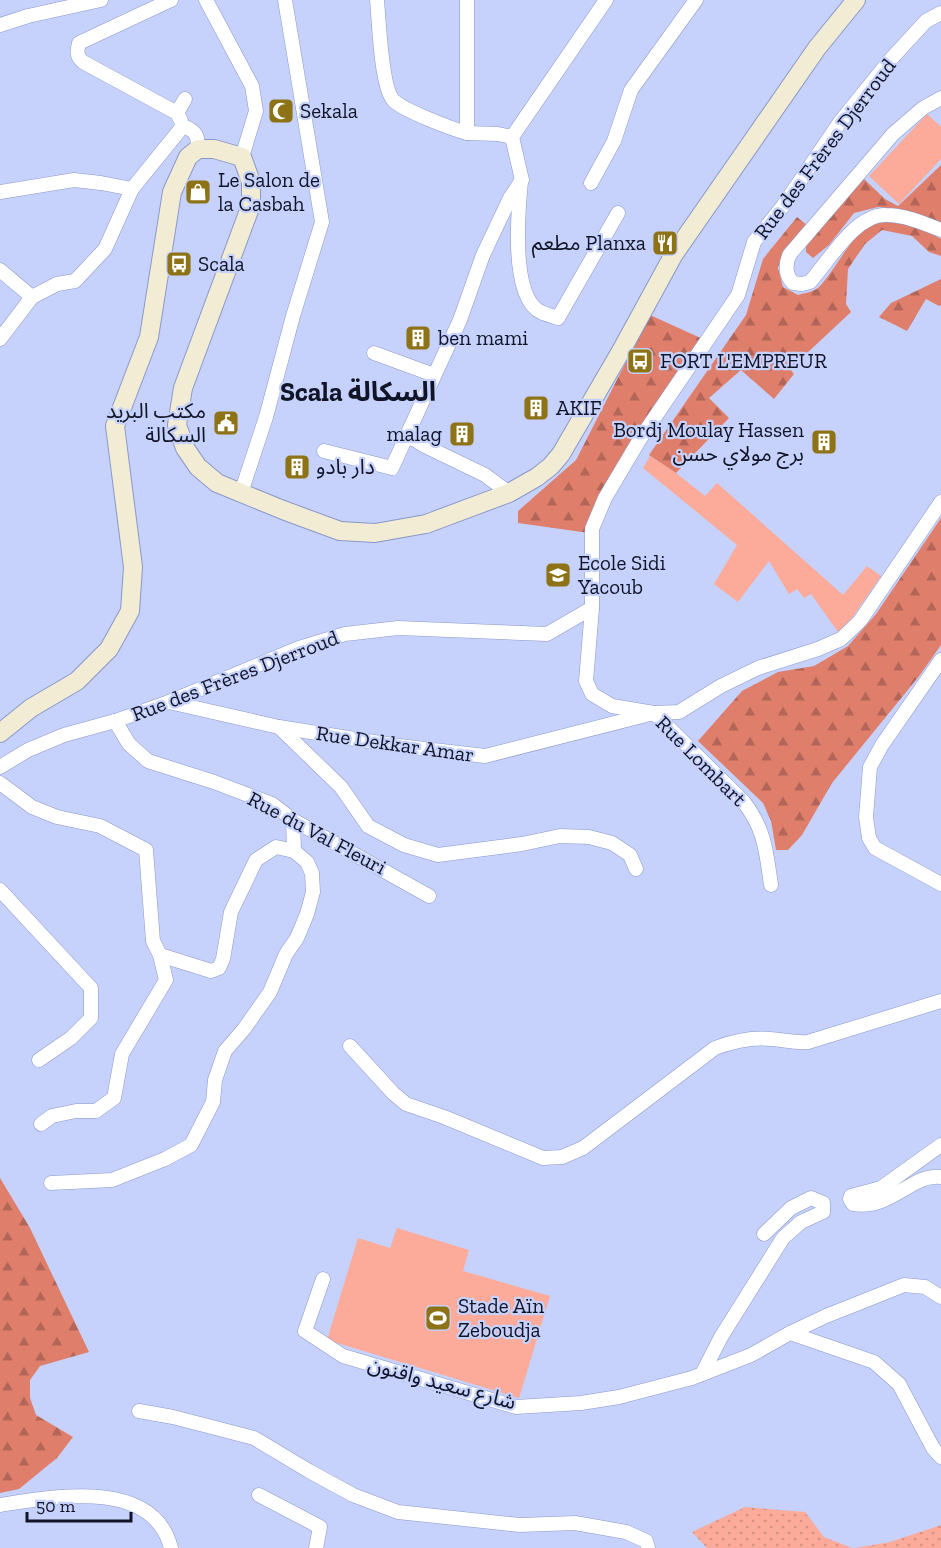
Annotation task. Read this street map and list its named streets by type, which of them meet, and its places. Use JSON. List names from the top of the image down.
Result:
{
  "streets": {
    "street": [
      "Rue des Frères Djerroud",
      "Rue Dekkar Amar",
      "Rue Lombart",
      "Rue du Val Fleuri",
      "شارع سعيد واقنون"
    ]
  },
  "crossings": [
    ["Rue des Frères Djerroud", "Rue Dekkar Amar"],
    ["Rue des Frères Djerroud", "Rue Lombart"],
    ["Rue des Frères Djerroud", "Rue du Val Fleuri"],
    ["Rue Dekkar Amar", "Rue Lombart"]
  ],
  "districts": ["Scala السكالة"],
  "places": {
    "mosque": ["Sekala"],
    "shop": ["Le Salon de la Casbah"],
    "restaurant": ["مطعم Planxa"],
    "bus stop": ["Scala", "FORT L'EMPREUR"],
    "building": [
      "ben mami",
      "AKIF",
      "malag",
      "Bordj Moulay Hassen برج مولاي حسن",
      "دار بادو"
    ],
    "public building": ["مكتب البريد السكالة"],
    "school or university": ["Ecole Sidi Yacoub"],
    "sports": ["Stade Aïn Zeboudja"]
  },
  "scale_bar": "50 m"
}
